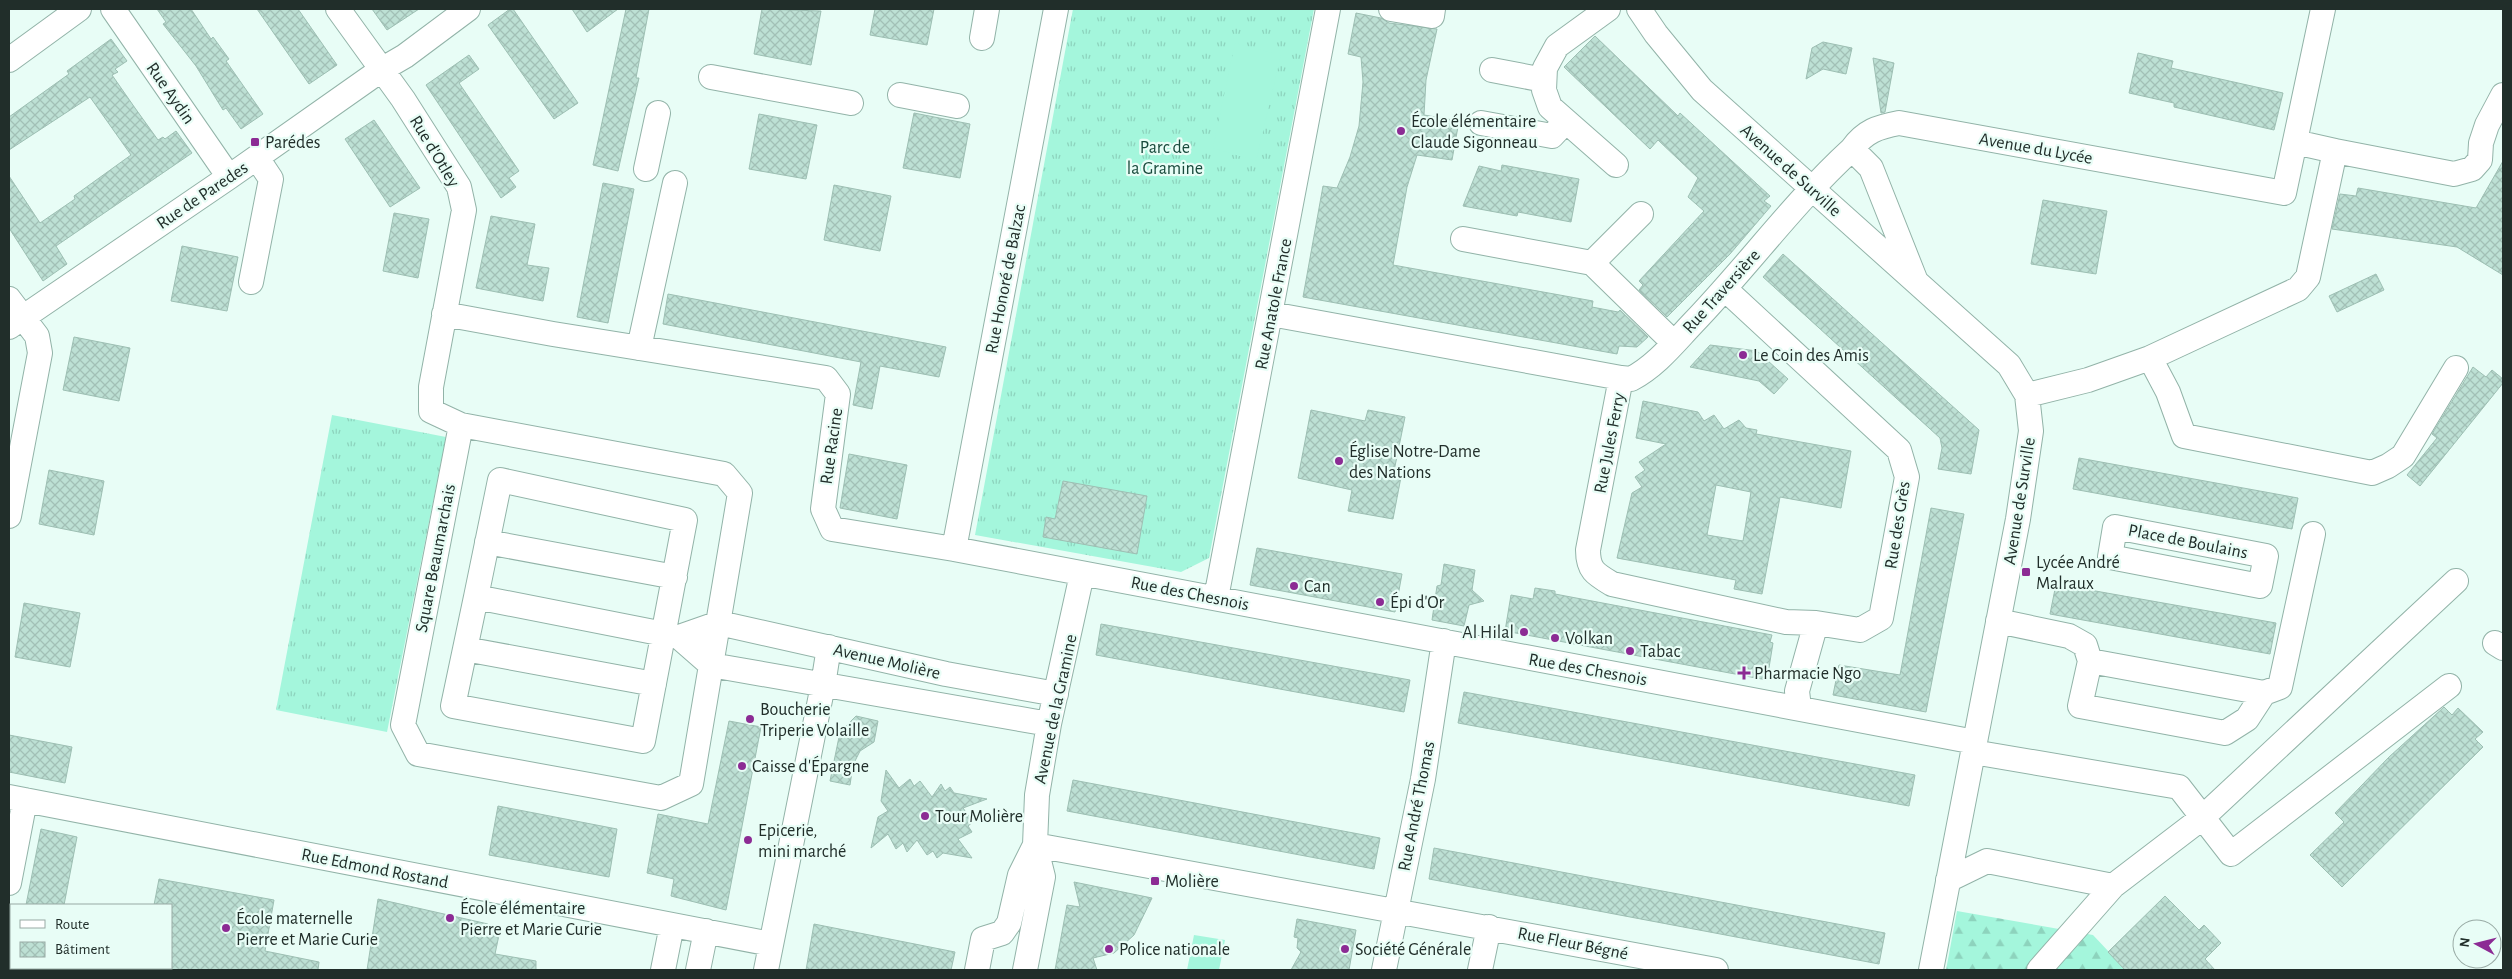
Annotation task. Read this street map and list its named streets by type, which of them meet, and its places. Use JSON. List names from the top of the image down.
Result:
{
  "streets": {
    "street": [
      "Rue Aydin",
      "Avenue du Lycée",
      "Rue d'Otley",
      "Avenue de Surville",
      "Rue de Paredes",
      "Rue Honoré de Balzac",
      "Rue Traversière",
      "Rue Anatole France",
      "Rue Jules Ferry",
      "Rue Racine",
      "Rue des Grès",
      "Place de Boulains",
      "Square Beaumarchais",
      "Rue des Chesnois",
      "Avenue Molière",
      "Avenue de la Gramine",
      "Rue André Thomas",
      "Rue Edmond Rostand",
      "Rue Fleur Bégné"
    ]
  },
  "crossings": [
    ["Rue Aydin", "Rue de Paredes"],
    ["Avenue du Lycée", "Avenue de Surville"],
    ["Avenue du Lycée", "Rue Traversière"],
    ["Rue d'Otley", "Rue de Paredes"],
    ["Rue d'Otley", "Rue Racine"],
    ["Rue d'Otley", "Square Beaumarchais"],
    ["Avenue de Surville", "Rue Traversière"],
    ["Avenue de Surville", "Rue des Chesnois"],
    ["Rue Honoré de Balzac", "Rue Racine"],
    ["Rue Traversière", "Rue Jules Ferry"],
    ["Rue Traversière", "Rue des Grès"],
    ["Rue Anatole France", "Rue Jules Ferry"],
    ["Rue Anatole France", "Rue des Chesnois"],
    ["Rue Jules Ferry", "Rue des Grès"],
    ["Rue Racine", "Rue des Chesnois"],
    ["Rue Racine", "Avenue de la Gramine"],
    ["Square Beaumarchais", "Avenue Molière"],
    ["Rue des Chesnois", "Avenue de la Gramine"],
    ["Rue des Chesnois", "Rue André Thomas"],
    ["Avenue Molière", "Avenue de la Gramine"],
    ["Avenue de la Gramine", "Rue Fleur Bégné"],
    ["Rue André Thomas", "Rue Fleur Bégné"]
  ],
  "parks": ["Parc de la Gramine"],
  "places": {
    "other": [
      "École élémentaire Claude Sigonneau",
      "Le Coin des Amis",
      "Église Notre-Dame des Nations",
      "Can",
      "Épi d'Or",
      "Al Hilal",
      "Volkan",
      "Tabac",
      "Boucherie Triperie Volaille",
      "Caisse d'Épargne",
      "Tour Molière",
      "Epicerie, mini marché",
      "École élémentaire Pierre et Marie Curie",
      "École maternelle Pierre et Marie Curie",
      "Police nationale",
      "Société Générale"
    ],
    "transit": ["Parédes", "Lycée André Malraux", "Molière"],
    "health": ["Pharmacie Ngo"]
  },
  "legend": ["Route", "Bâtiment"],
  "north": "left"
}
